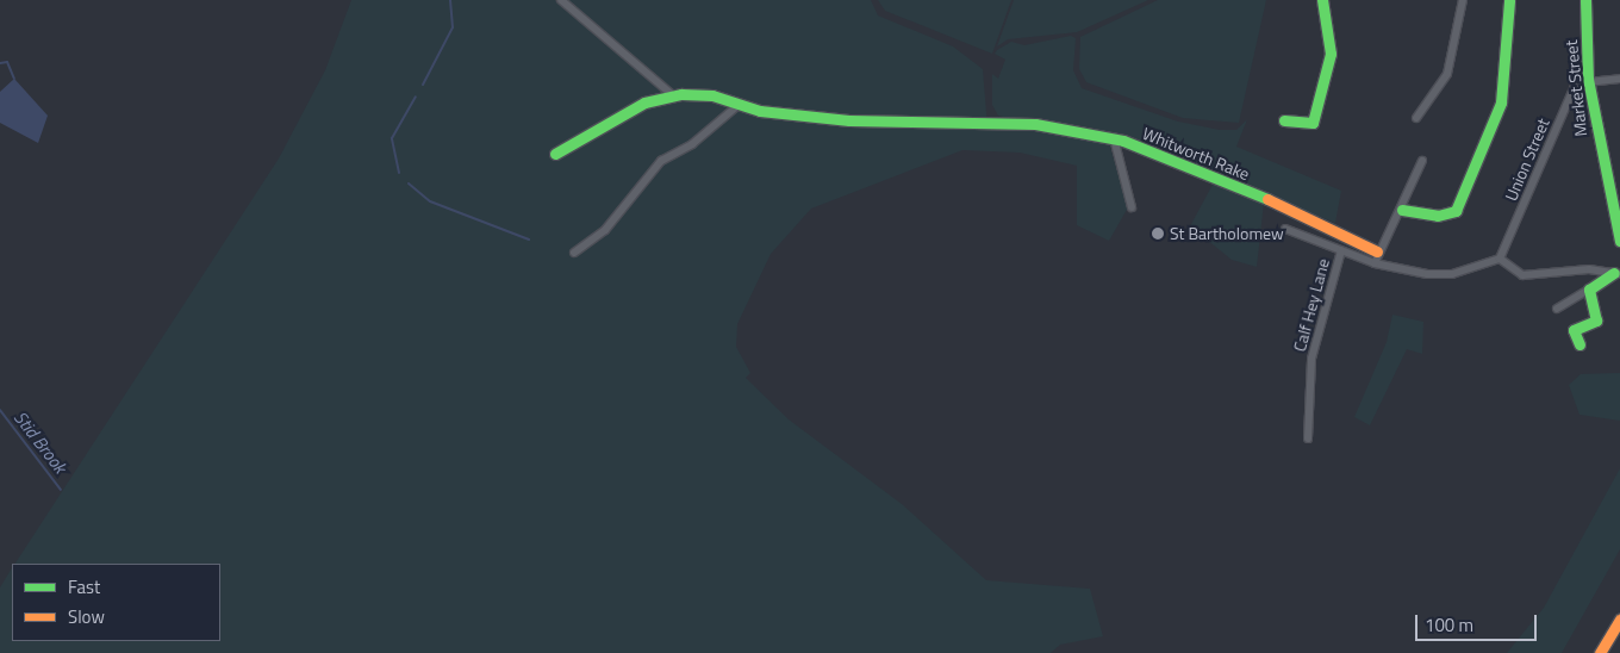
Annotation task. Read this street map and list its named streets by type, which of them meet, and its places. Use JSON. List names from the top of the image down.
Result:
{
  "streets": {
    "street": [
      "Market Street",
      "Whitworth Rake",
      "Union Street",
      "Calf Hey Lane"
    ]
  },
  "crossings": [
    ["Market Street", "Union Street"]
  ],
  "water": ["Stid Brook"],
  "places": ["St Bartholomew"],
  "legend": ["Fast", "Slow"],
  "scale_bar": "100 m"
}
